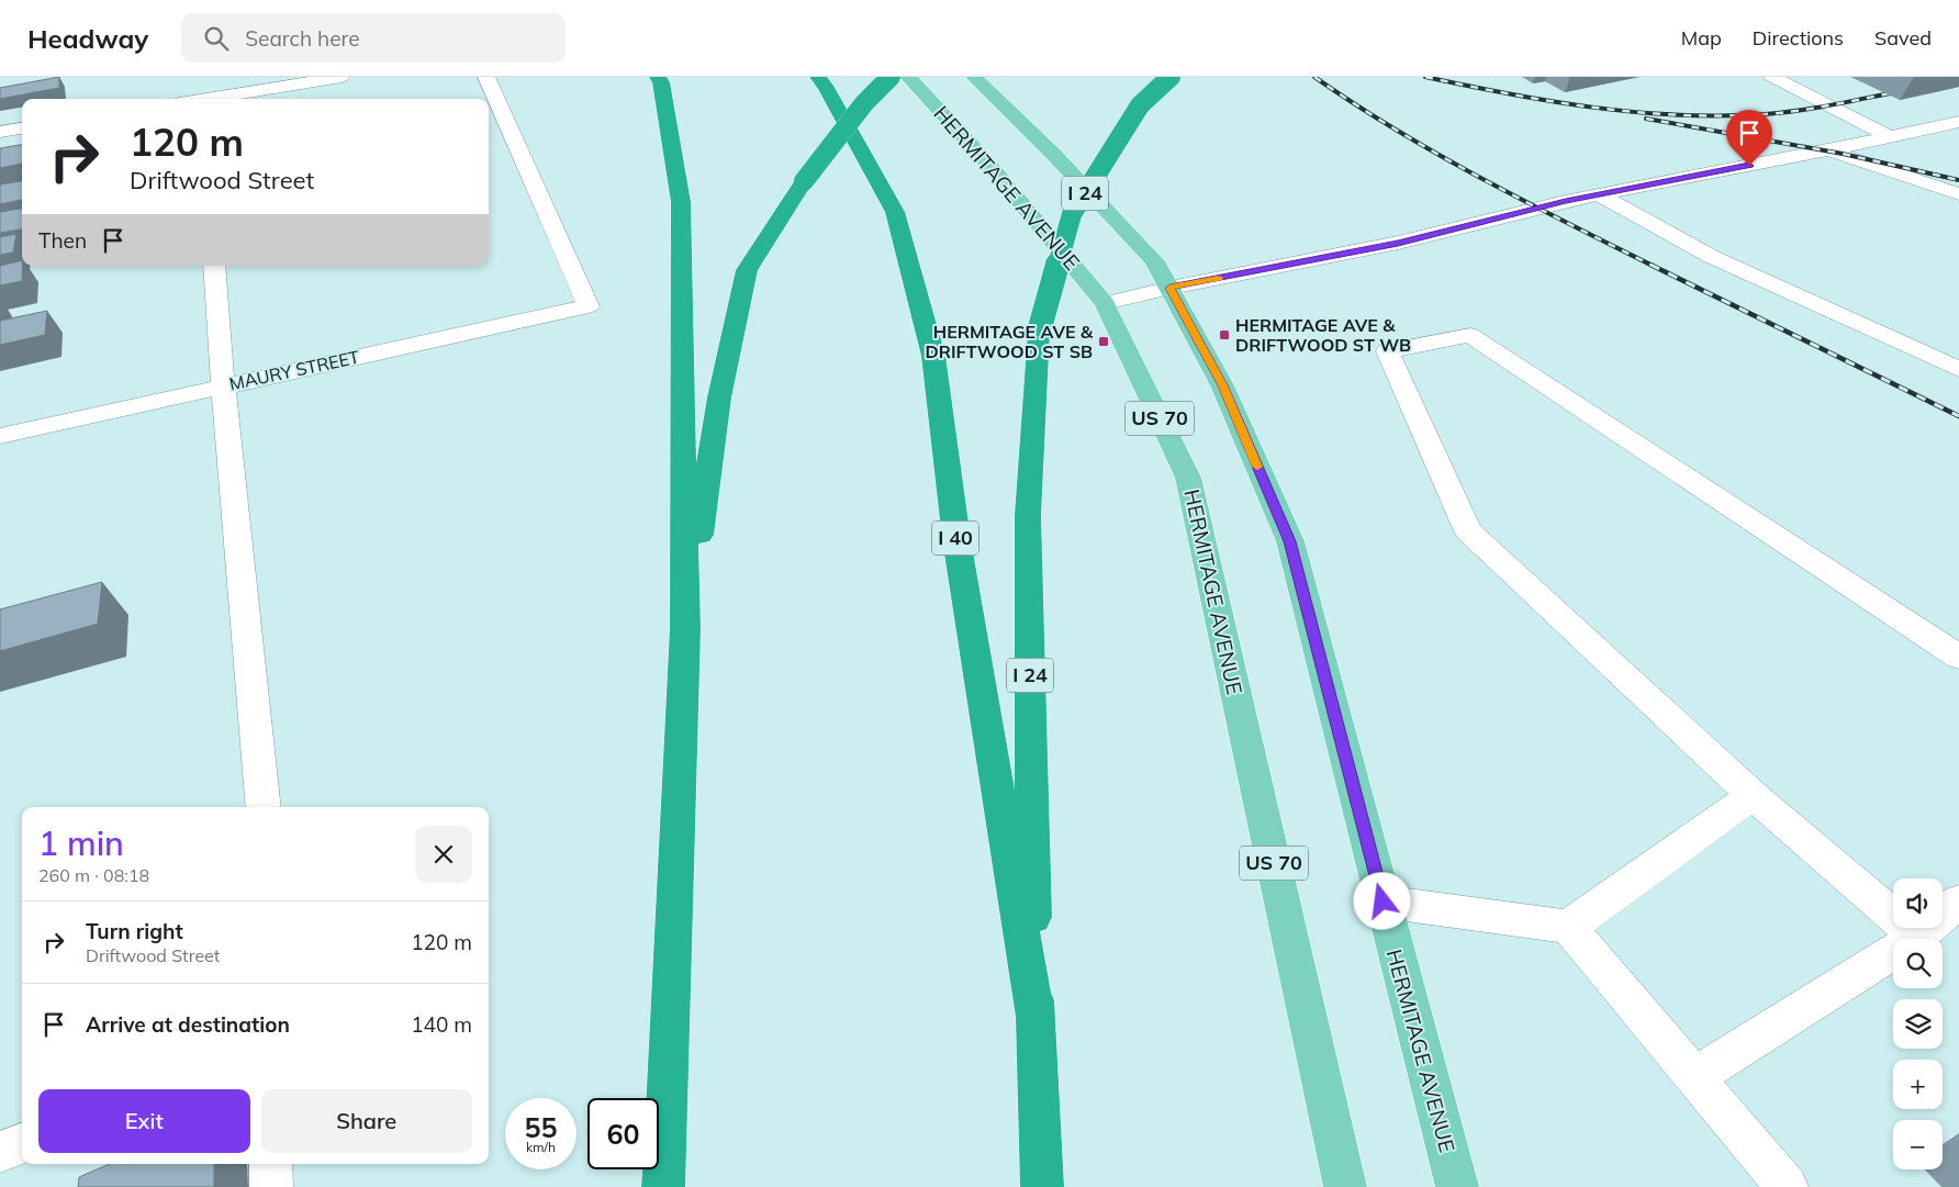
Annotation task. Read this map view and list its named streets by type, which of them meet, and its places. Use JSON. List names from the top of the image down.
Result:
{
  "streets": {
    "highway": ["I 24", "I 40"],
    "main road": ["HERMITAGE AVENUE", "US 70"],
    "street": ["MAURY STREET"]
  },
  "crossings": [
    ["I 24", "I 40"]
  ],
  "places": {
    "transit": ["HERMITAGE AVE & DRIFTWOOD ST WB", "HERMITAGE AVE & DRIFTWOOD ST SB"]
  },
  "page": {
    "header": "Headway",
    "search": "Search here",
    "nav": ["Map", "Directions", "Saved"],
    "turn": ["120 m", "Driftwood Street"],
    "then": "Then",
    "heading": ["1 min", "260 m · 08:18"],
    "map_buttons": ["+", "−"],
    "list": [
      {
        "name": "Turn right",
        "note": "Driftwood Street",
        "value": "120 m"
      },
      {
        "name": "Arrive at destination",
        "value": "140 m"
      }
    ],
    "buttons": ["Exit", "Share"],
    "speed": "55 km/h",
    "limit": "60"
  }
}
